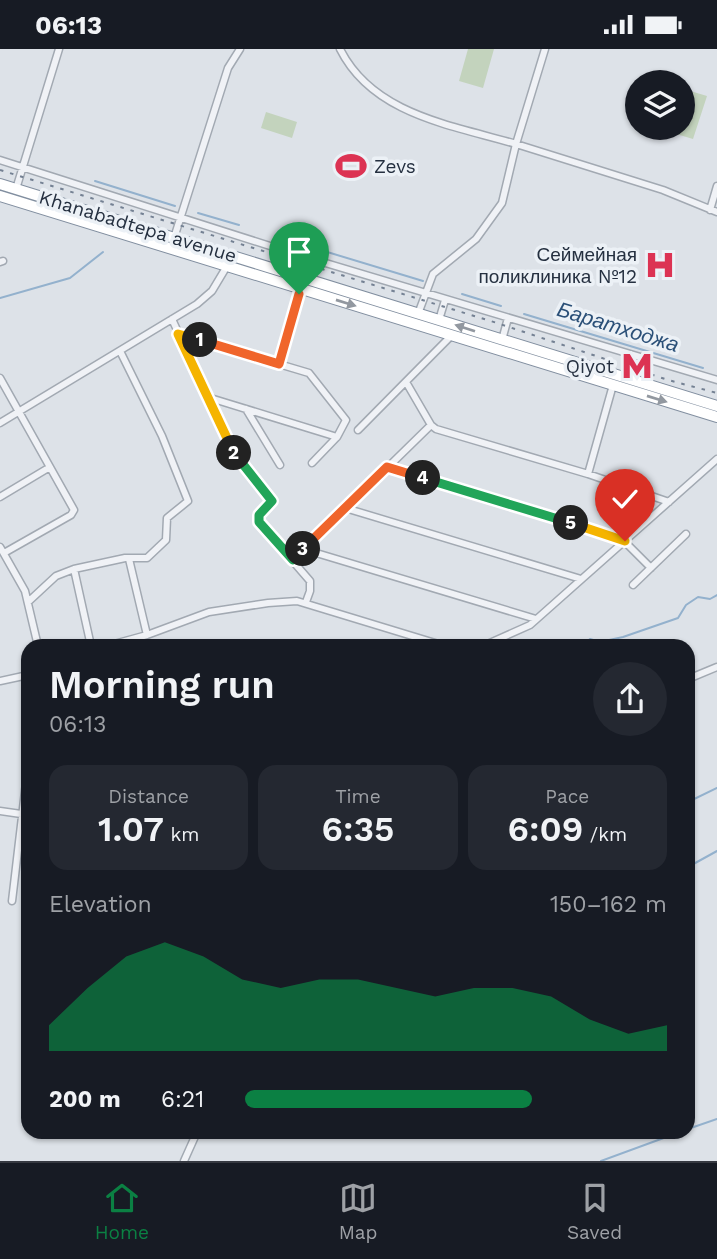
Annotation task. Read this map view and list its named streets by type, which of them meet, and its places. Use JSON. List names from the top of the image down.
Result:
{
  "streets": {
    "highway": ["Khanabadtepa avenue"]
  },
  "water": ["Баратходжа"],
  "places": {
    "sports": ["Zevs"],
    "hospital": ["Сеймейная поликлиника №12"],
    "metro station": ["Qiyot"]
  },
  "page": {
    "status": "06:13",
    "pins": [
      "1",
      "2",
      "4",
      "5",
      "3"
    ],
    "heading": ["Morning run", "06:13"],
    "stats": [
      ["Distance", "1.07 km"],
      ["Time", "6:35"],
      ["Pace", "6:09 /km"]
    ],
    "chart": ["Elevation", "150–162 m"],
    "list": [
      {
        "name": "200 m",
        "note": "6:21"
      }
    ],
    "tabs": ["Home", "Map", "Saved"]
  }
}
